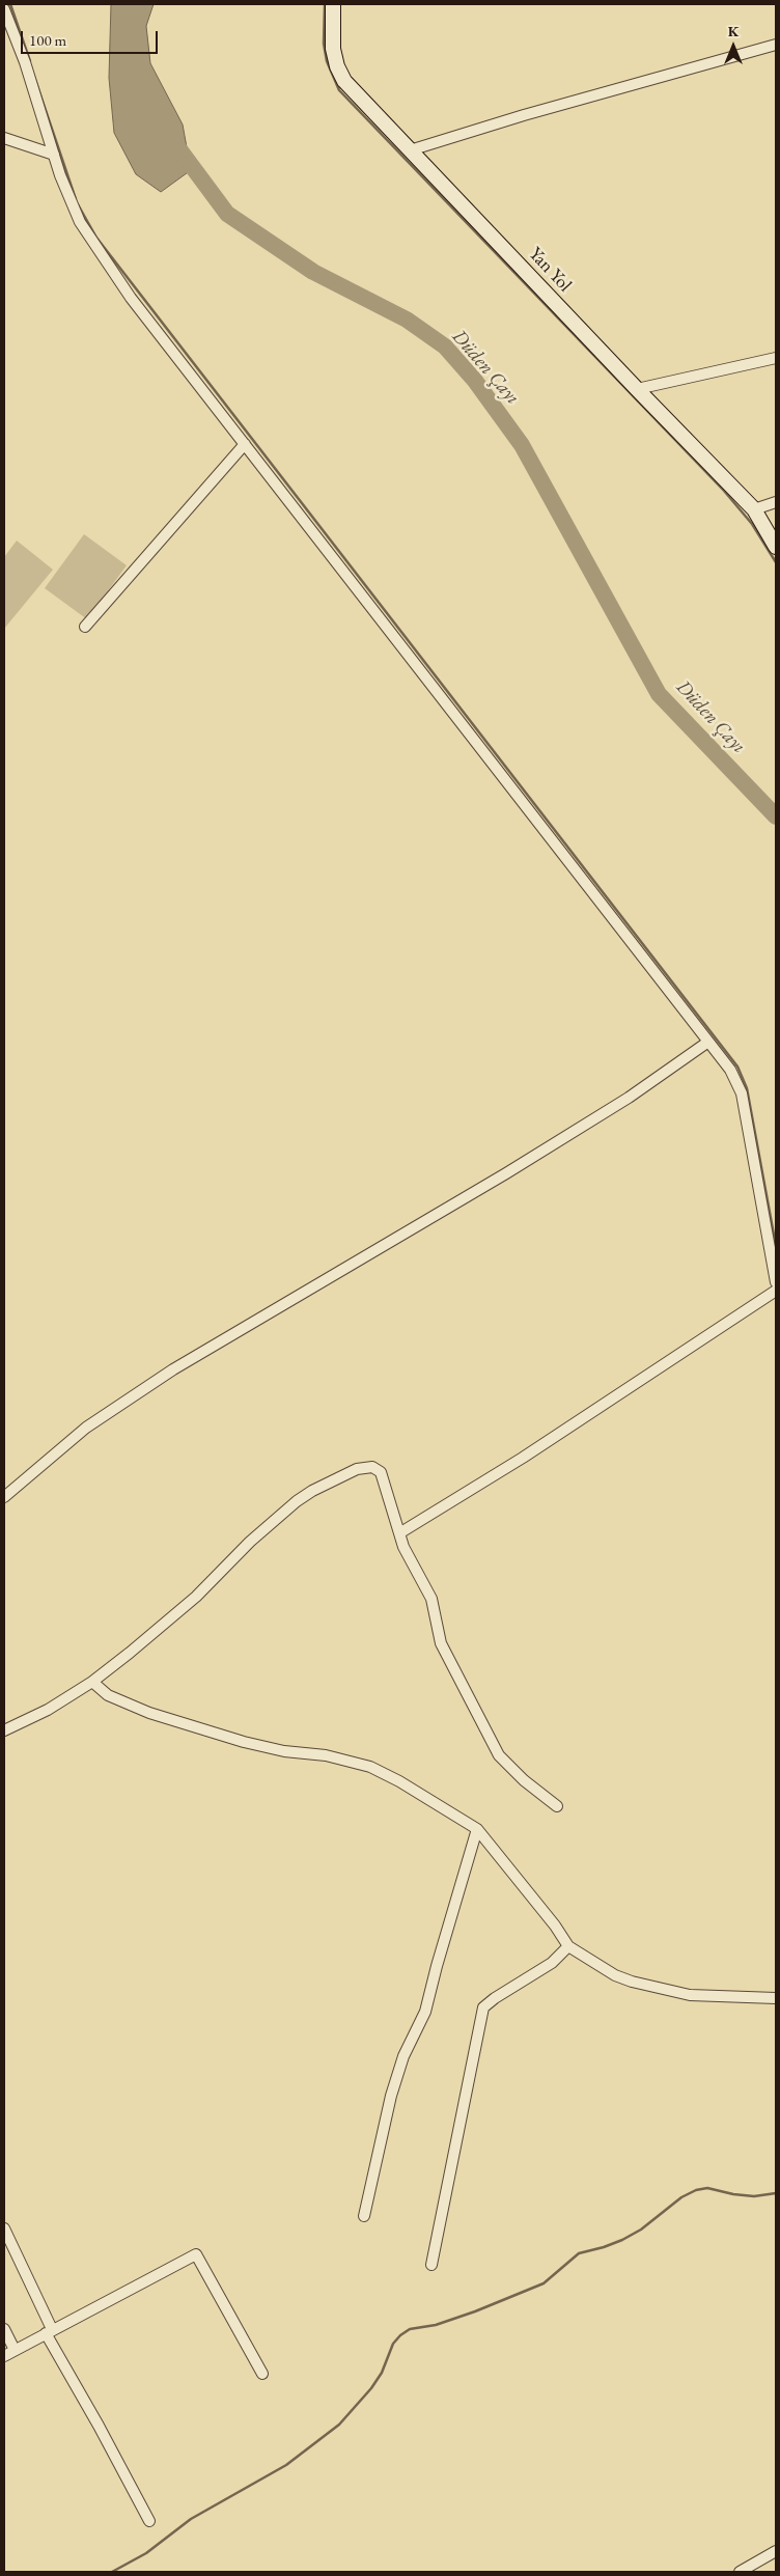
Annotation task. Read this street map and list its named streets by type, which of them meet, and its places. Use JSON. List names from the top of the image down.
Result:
{
  "streets": {
    "street": ["Yan Yol"]
  },
  "water": ["Düden Çayı"],
  "scale_bar": "100 m",
  "north": "top"
}
